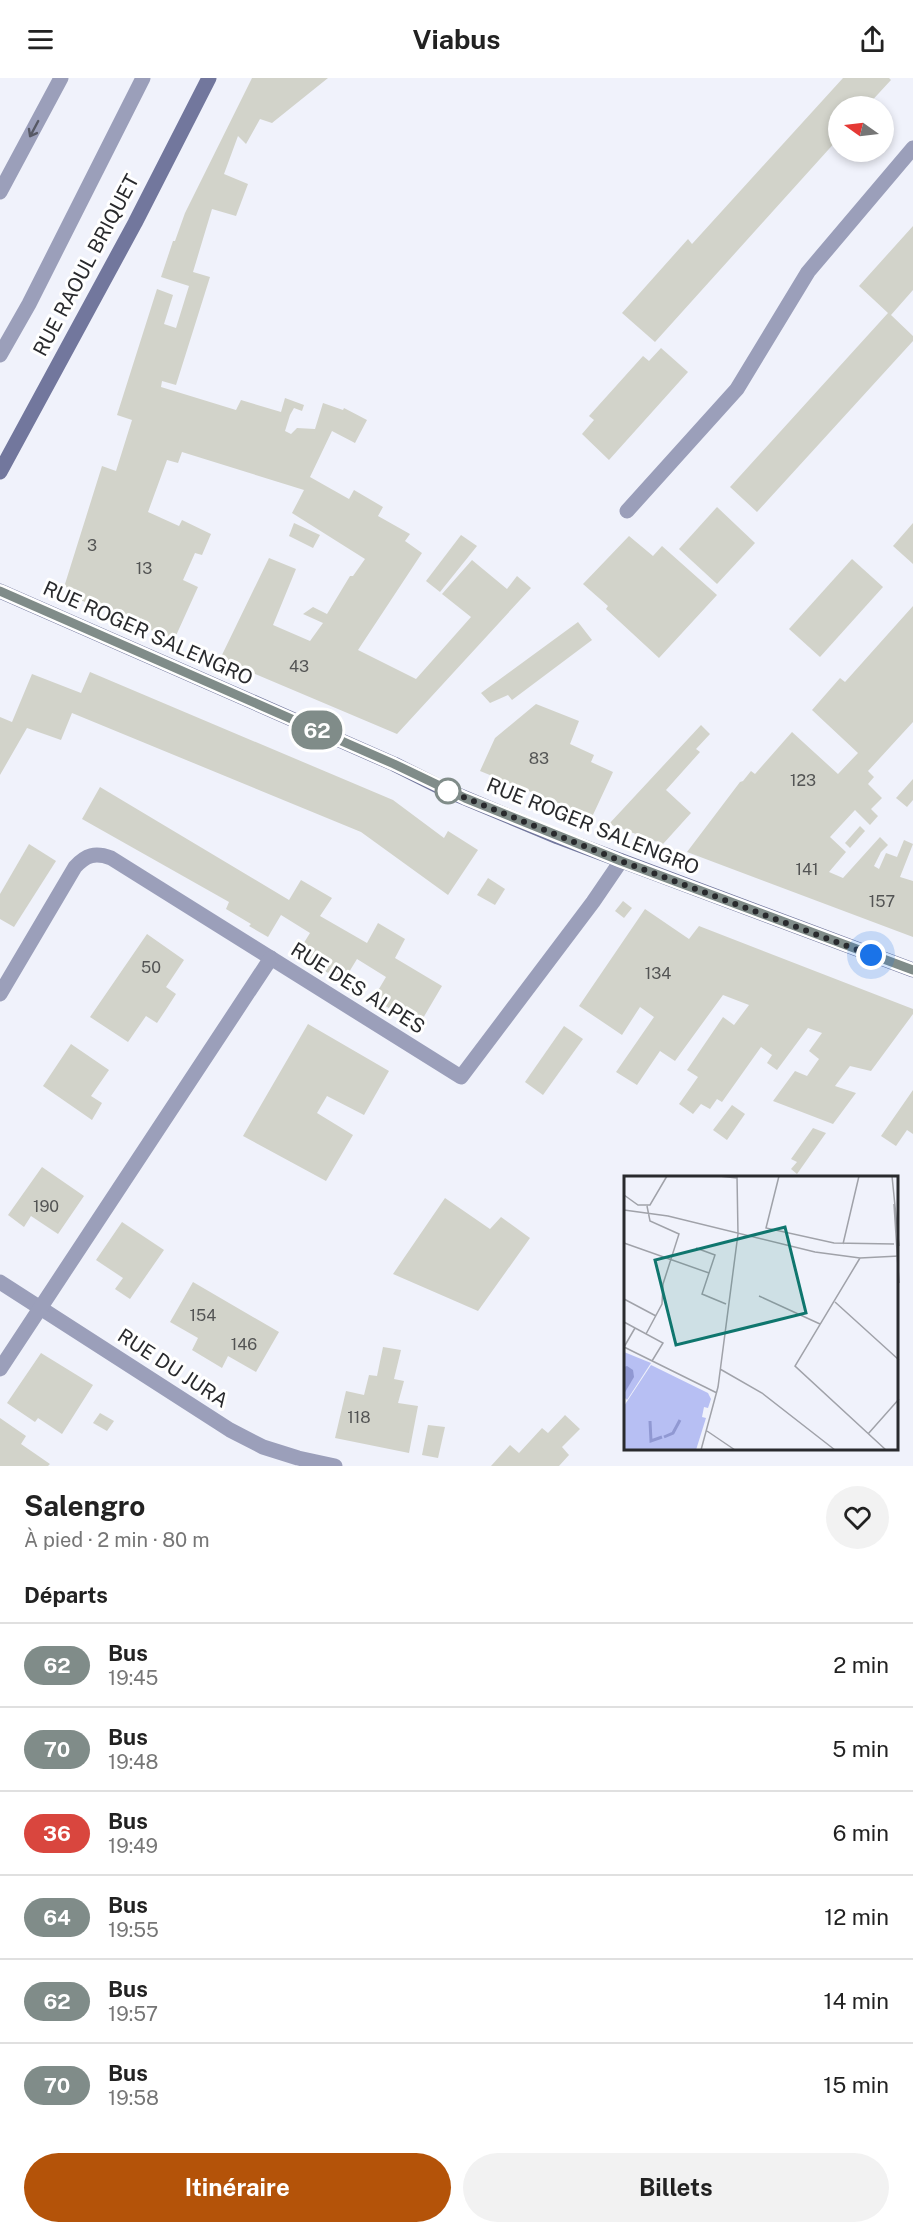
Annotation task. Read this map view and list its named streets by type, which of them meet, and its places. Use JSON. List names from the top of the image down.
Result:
{
  "streets": {
    "main road": ["RUE RAOUL BRIQUET", "RUE ROGER SALENGRO"],
    "street": ["RUE DES ALPES", "RUE DU JURA"]
  },
  "crossings": [
    ["RUE ROGER SALENGRO", "RUE DES ALPES"],
    ["RUE DES ALPES", "RUE DU JURA"]
  ],
  "lines": ["bus line 62"],
  "house_numbers": [
    "3",
    "13",
    "43",
    "83",
    "123",
    "141",
    "157",
    "50",
    "134",
    "190",
    "154",
    "146",
    "118"
  ],
  "north": "left",
  "page": {
    "header": "Viabus",
    "on_map": "62",
    "heading": [
      ["Salengro", "À pied · 2 min · 80 m"],
      "Départs"
    ],
    "list": [
      {
        "mark": "62",
        "name": "Bus",
        "note": "19:45",
        "value": "2 min"
      },
      {
        "mark": "70",
        "name": "Bus",
        "note": "19:48",
        "value": "5 min"
      },
      {
        "mark": "36",
        "name": "Bus",
        "note": "19:49",
        "value": "6 min"
      },
      {
        "mark": "64",
        "name": "Bus",
        "note": "19:55",
        "value": "12 min"
      },
      {
        "mark": "62",
        "name": "Bus",
        "note": "19:57",
        "value": "14 min"
      },
      {
        "mark": "70",
        "name": "Bus",
        "note": "19:58",
        "value": "15 min"
      }
    ],
    "buttons": ["Itinéraire", "Billets"]
  }
}
